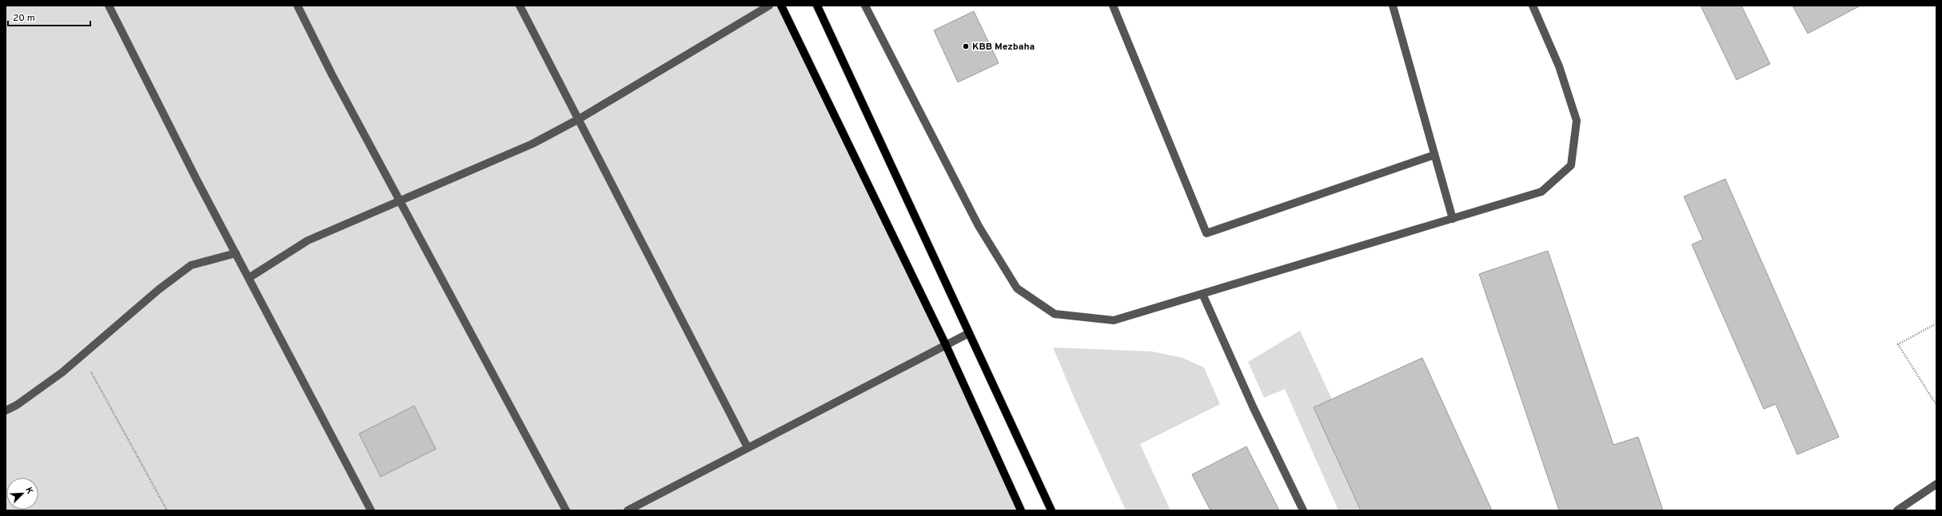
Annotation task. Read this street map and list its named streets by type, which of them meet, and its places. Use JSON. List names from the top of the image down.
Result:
{
  "places": ["KBB Mezbaha"],
  "scale_bar": "20 m",
  "north": "top right"
}
